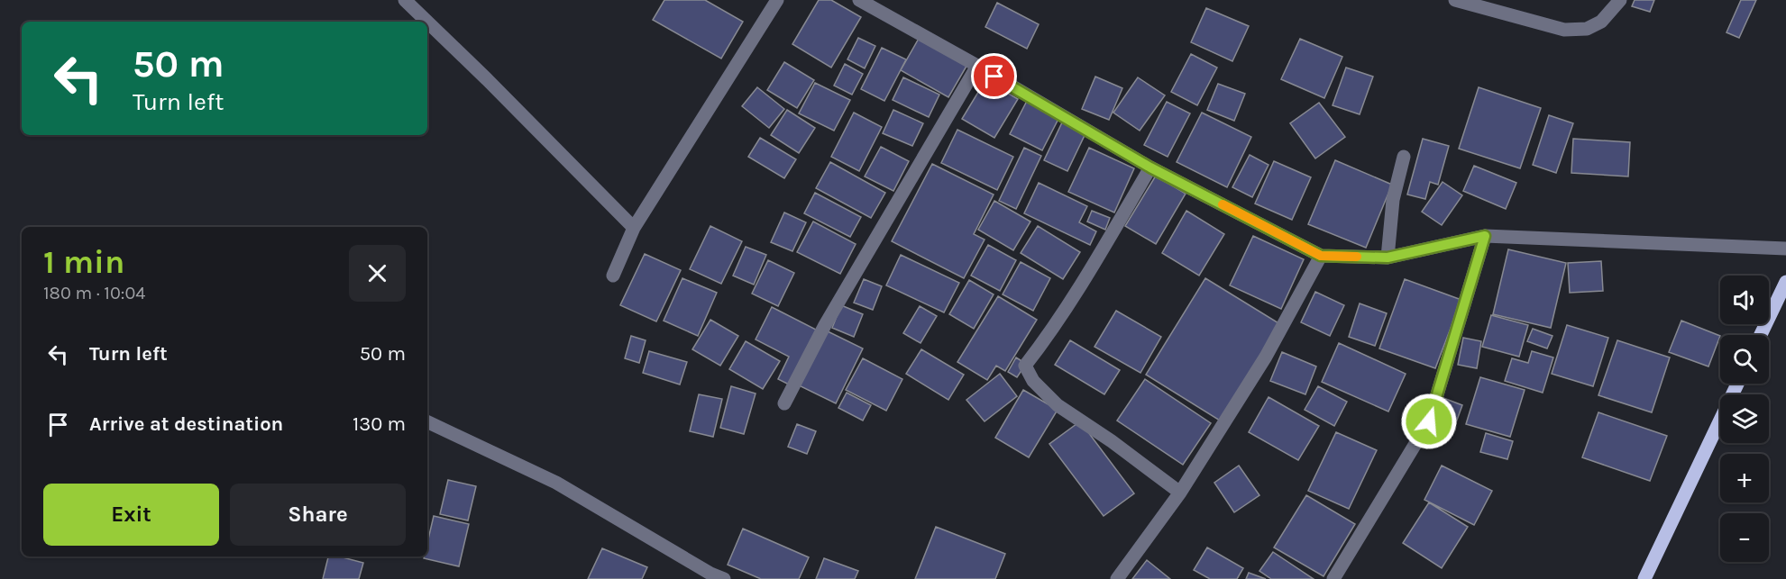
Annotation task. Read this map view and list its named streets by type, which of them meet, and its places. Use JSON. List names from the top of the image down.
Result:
{
  "page": {
    "turn": ["50 m", "Turn left"],
    "heading": ["1 min", "180 m · 10:04"],
    "map_buttons": ["+", "−"],
    "list": [
      {
        "name": "Turn left",
        "value": "50 m"
      },
      {
        "name": "Arrive at destination",
        "value": "130 m"
      }
    ],
    "buttons": ["Exit", "Share"]
  }
}
